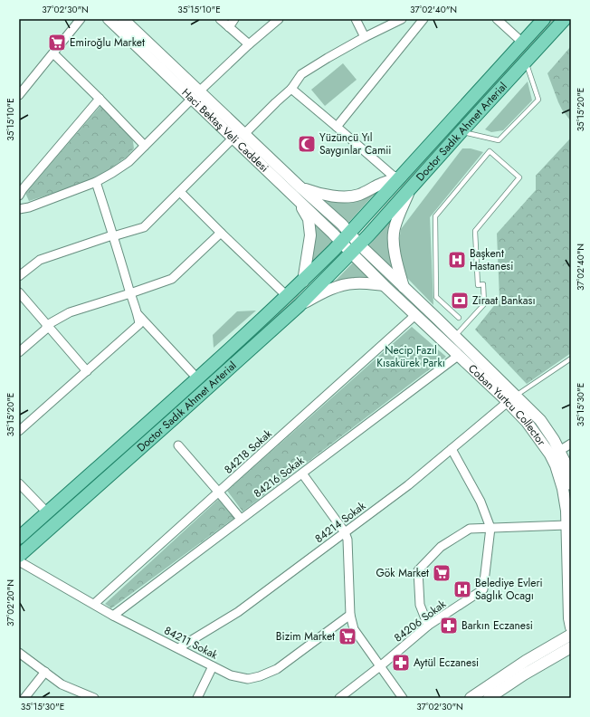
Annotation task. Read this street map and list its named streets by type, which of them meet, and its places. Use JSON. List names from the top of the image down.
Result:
{
  "streets": {
    "main road": ["Haci Bektaş Veli Caddesi", "Doctor Sadık Ahmet Arterial", "Coban Yurtcu Collector"],
    "street": [
      "84218 Sokak",
      "84216 Sokak",
      "84214 Sokak",
      "84206 Sokak",
      "84211 Sokak"
    ]
  },
  "crossings": [
    ["Haci Bektaş Veli Caddesi", "Doctor Sadık Ahmet Arterial"],
    ["Doctor Sadık Ahmet Arterial", "Coban Yurtcu Collector"],
    ["Coban Yurtcu Collector", "84218 Sokak"],
    ["Coban Yurtcu Collector", "84216 Sokak"],
    ["Coban Yurtcu Collector", "84214 Sokak"],
    ["84218 Sokak", "84211 Sokak"],
    ["84216 Sokak", "84211 Sokak"],
    ["84214 Sokak", "84206 Sokak"],
    ["84214 Sokak", "84211 Sokak"]
  ],
  "parks": ["Necip Fazıl Kısakürek Parkı"],
  "places": {
    "supermarket": ["Emiroğlu Market", "Gök Market", "Bizim Market"],
    "mosque": ["Yüzüncü Yıl Saygınlar Camii"],
    "hospital": ["Başkent Hastanesi", "Belediye Evleri Saglık Ocagı"],
    "bank": ["Ziraat Bankası"],
    "pharmacy": ["Barkın Eczanesi", "Aytül Eczanesi"]
  },
  "coordinates": [
    "37°02'30\"N",
    "35°15'10\"E",
    "37°02'40\"N",
    "35°15'20\"E",
    "35°15'30\"E",
    "37°02'20\"N"
  ]
}
